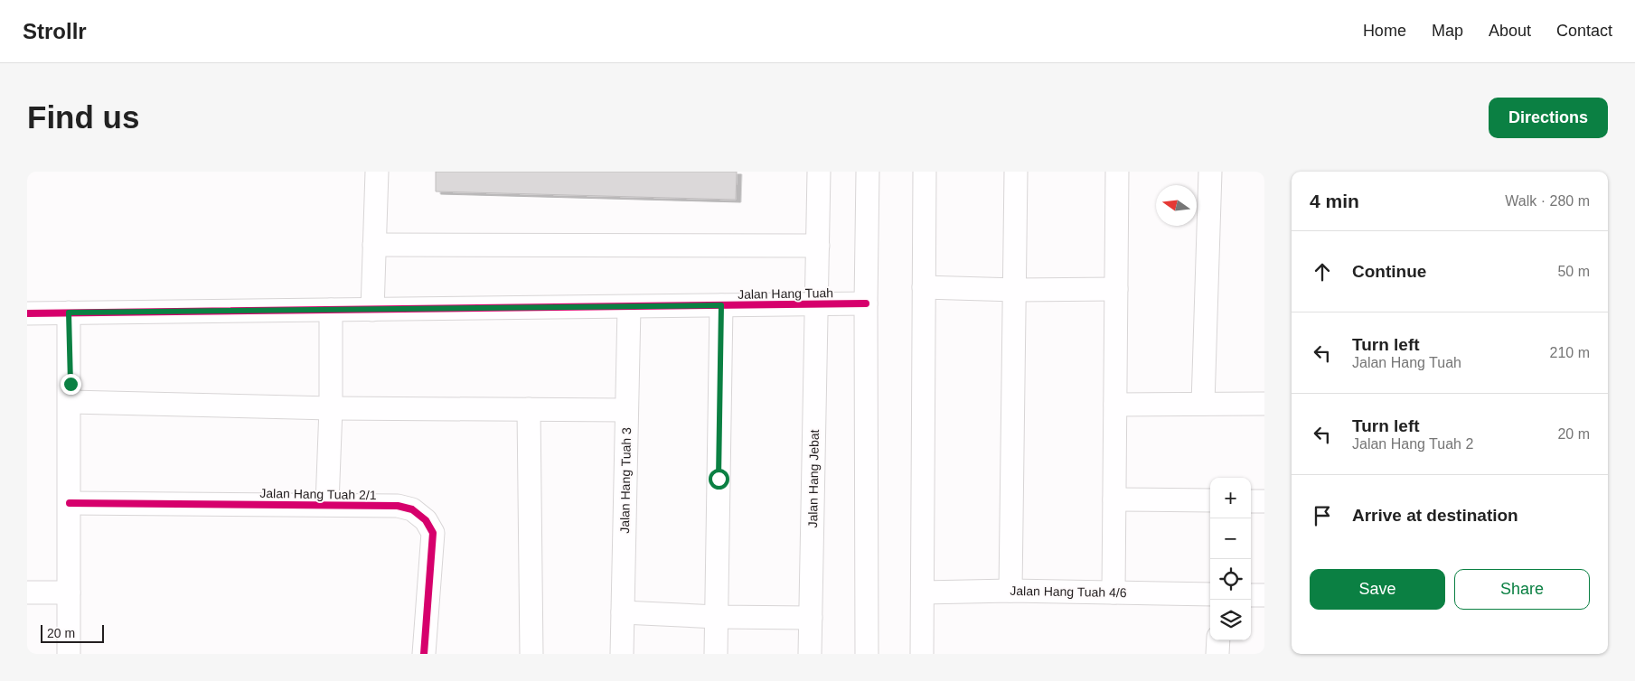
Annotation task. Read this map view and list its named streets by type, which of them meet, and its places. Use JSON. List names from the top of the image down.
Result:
{
  "streets": {
    "street": [
      "Jalan Hang Tuah",
      "Jalan Hang Jebat",
      "Jalan Hang Tuah 3",
      "Jalan Hang Tuah 2/1",
      "Jalan Hang Tuah 4/6"
    ]
  },
  "crossings": [
    ["Jalan Hang Tuah", "Jalan Hang Jebat"],
    ["Jalan Hang Tuah", "Jalan Hang Tuah 3"]
  ],
  "scale_bar": "20 m",
  "north": "left",
  "page": {
    "header": "Strollr",
    "nav": [
      "Home",
      "Map",
      "About",
      "Contact"
    ],
    "buttons": [
      "Directions",
      ["Save", "Share"]
    ],
    "title": "Find us",
    "heading": ["4 min", "Walk · 280 m"],
    "list": [
      ["Continue", "50 m"],
      ["Turn left", "Jalan Hang Tuah", "210 m"],
      ["Turn left", "Jalan Hang Tuah 2", "20 m"],
      "Arrive at destination"
    ],
    "map_buttons": ["+", "−"],
    "scale": "20 m"
  }
}
